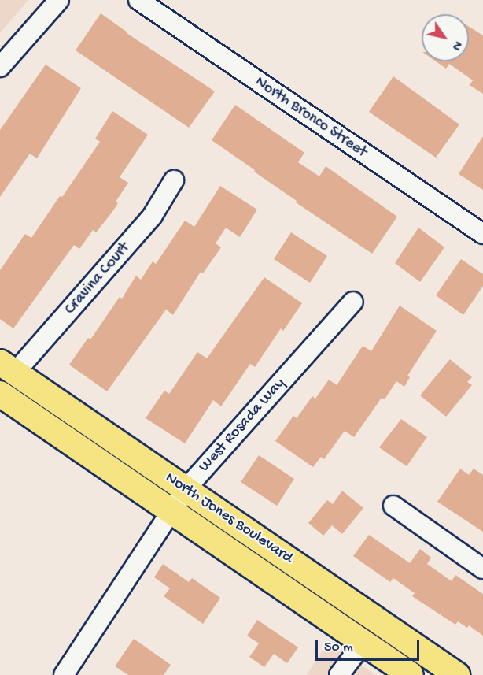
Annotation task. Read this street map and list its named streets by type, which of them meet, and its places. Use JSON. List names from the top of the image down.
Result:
{
  "streets": {
    "main road": ["North Jones Boulevard"],
    "street": ["North Bronco Street", "Cravina Court", "West Rosada Way"]
  },
  "crossings": [
    ["Cravina Court", "North Jones Boulevard"],
    ["West Rosada Way", "North Jones Boulevard"]
  ],
  "scale_bar": "50 m",
  "north": "bottom right"
}
